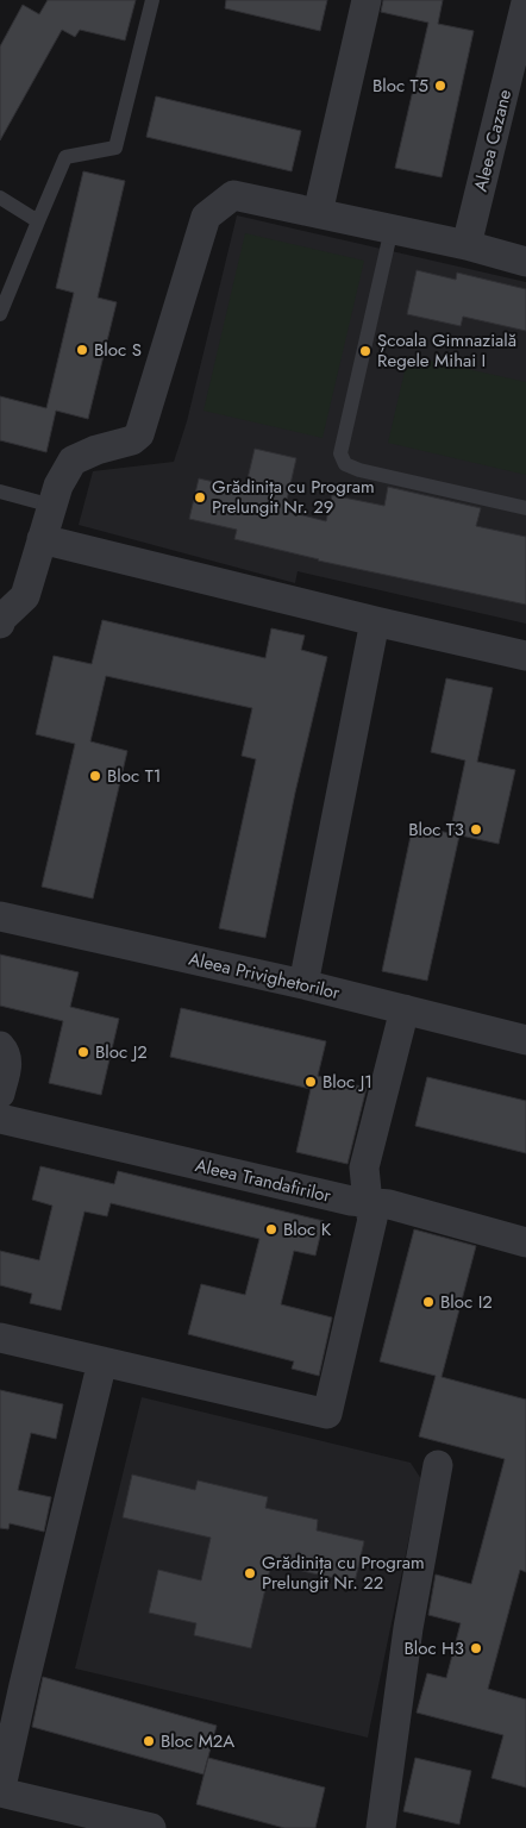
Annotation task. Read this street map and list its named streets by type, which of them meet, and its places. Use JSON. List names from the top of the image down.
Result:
{
  "streets": {
    "street": ["Aleea Cazane", "Aleea Privighetorilor", "Aleea Trandafirilor"]
  },
  "places": [
    "Bloc T5",
    "Bloc S",
    "Școala Gimnazială Regele Mihai I",
    "Grădinița cu Program Prelungit Nr. 29",
    "Bloc T1",
    "Bloc T3",
    "Bloc J2",
    "Bloc J1",
    "Bloc K",
    "Bloc I2",
    "Grădinița cu Program Prelungit Nr. 22",
    "Bloc H3",
    "Bloc M2A"
  ]
}
